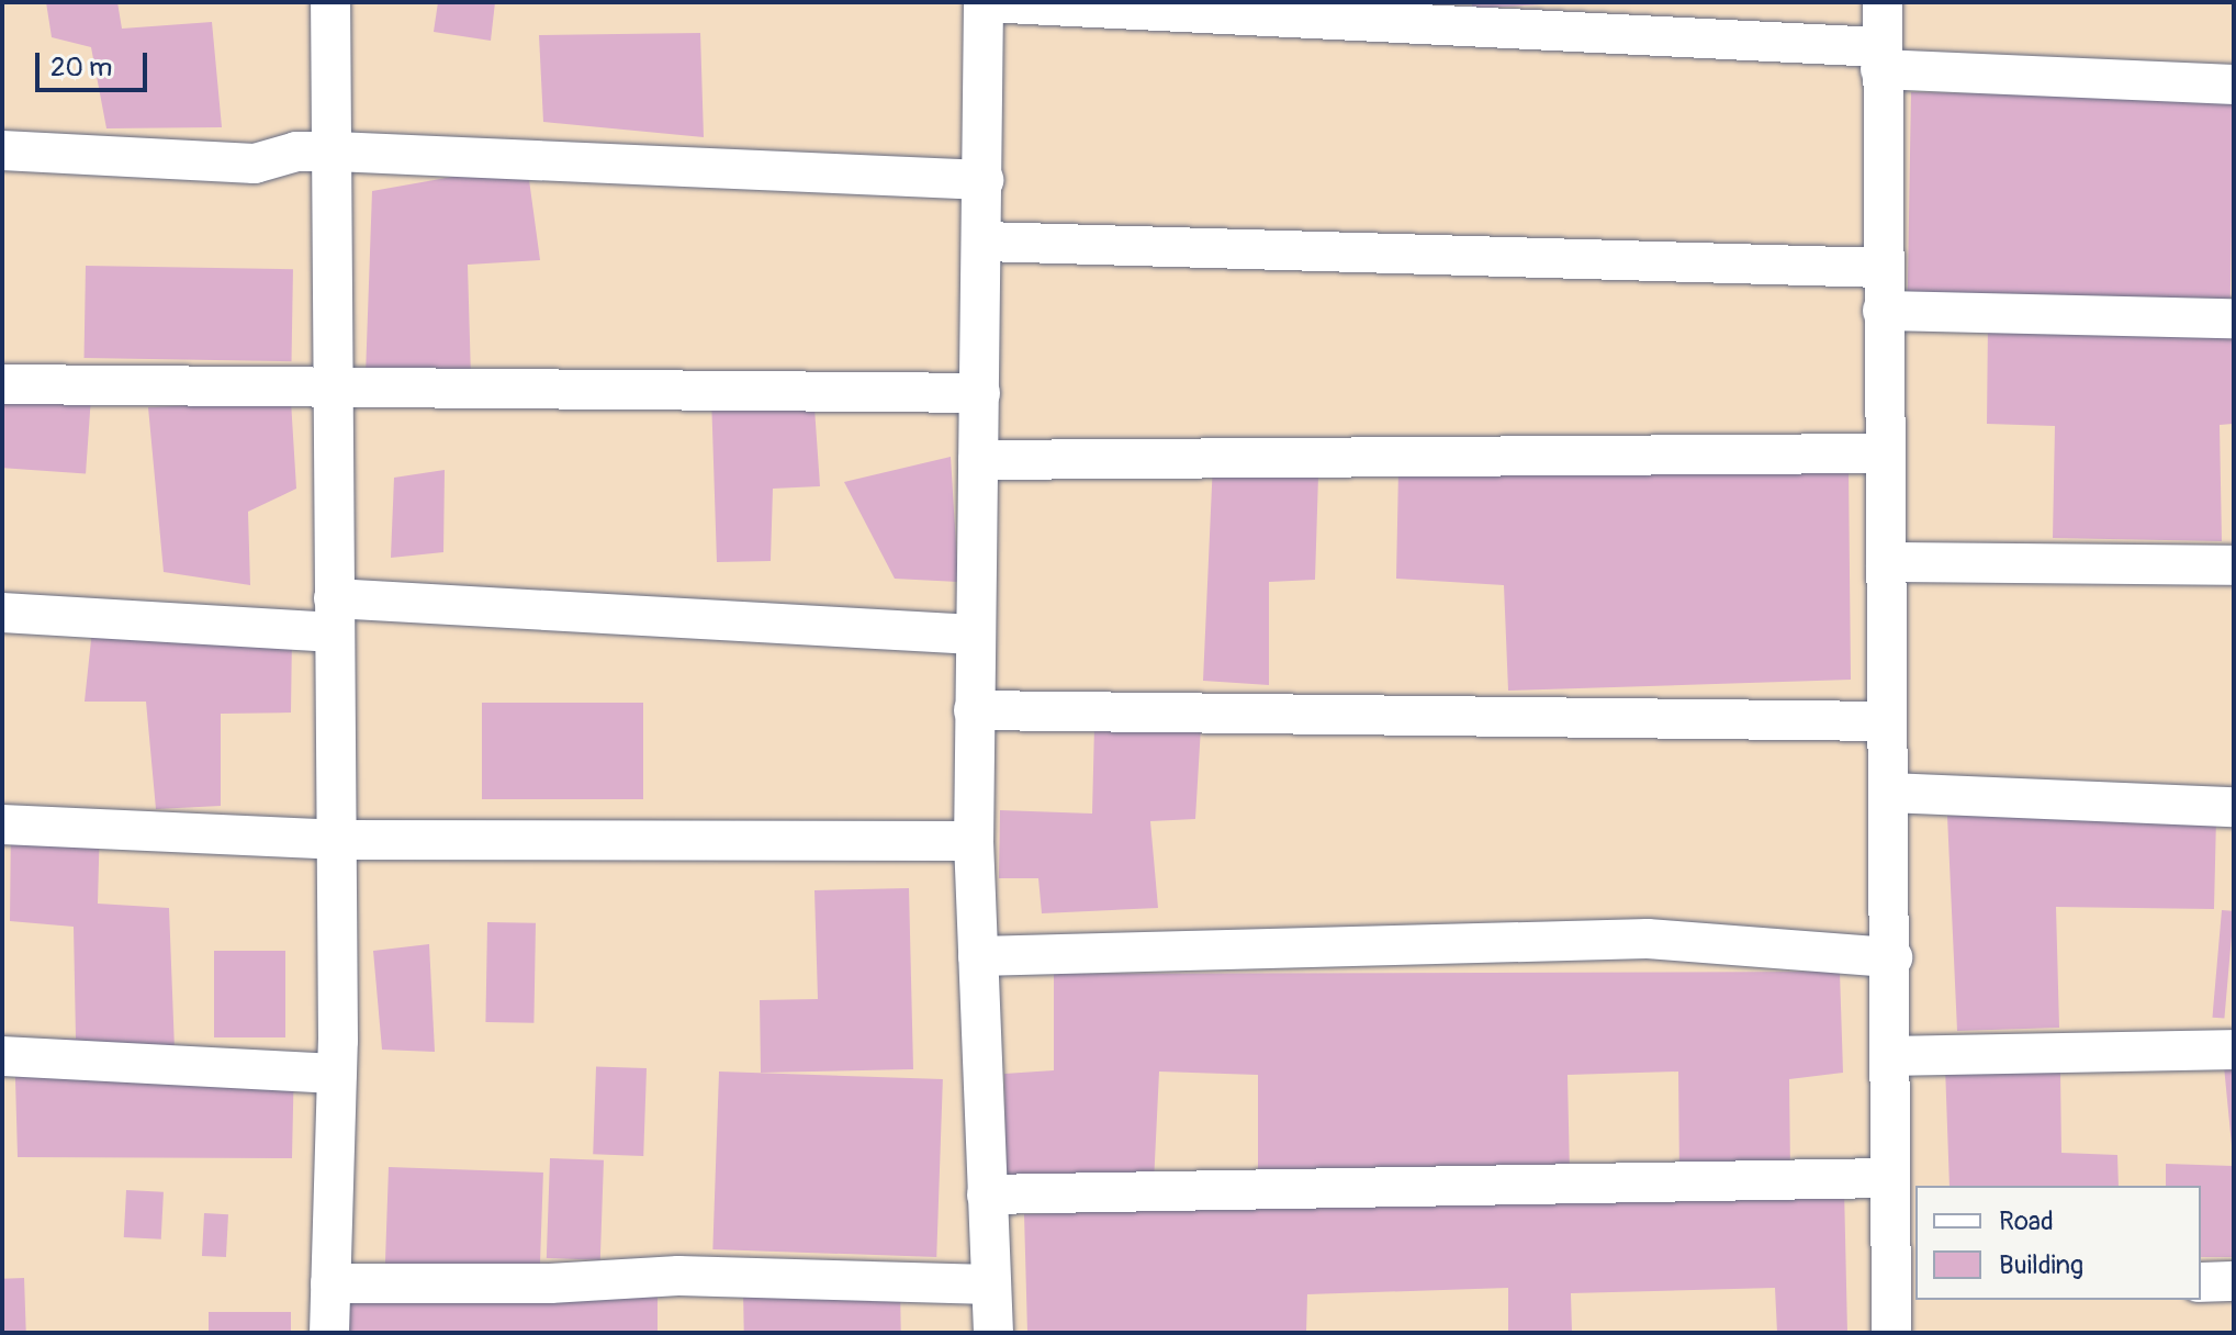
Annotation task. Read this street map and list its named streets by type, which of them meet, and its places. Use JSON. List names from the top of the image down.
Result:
{
  "legend": ["Road", "Building"],
  "scale_bar": "20 m"
}
